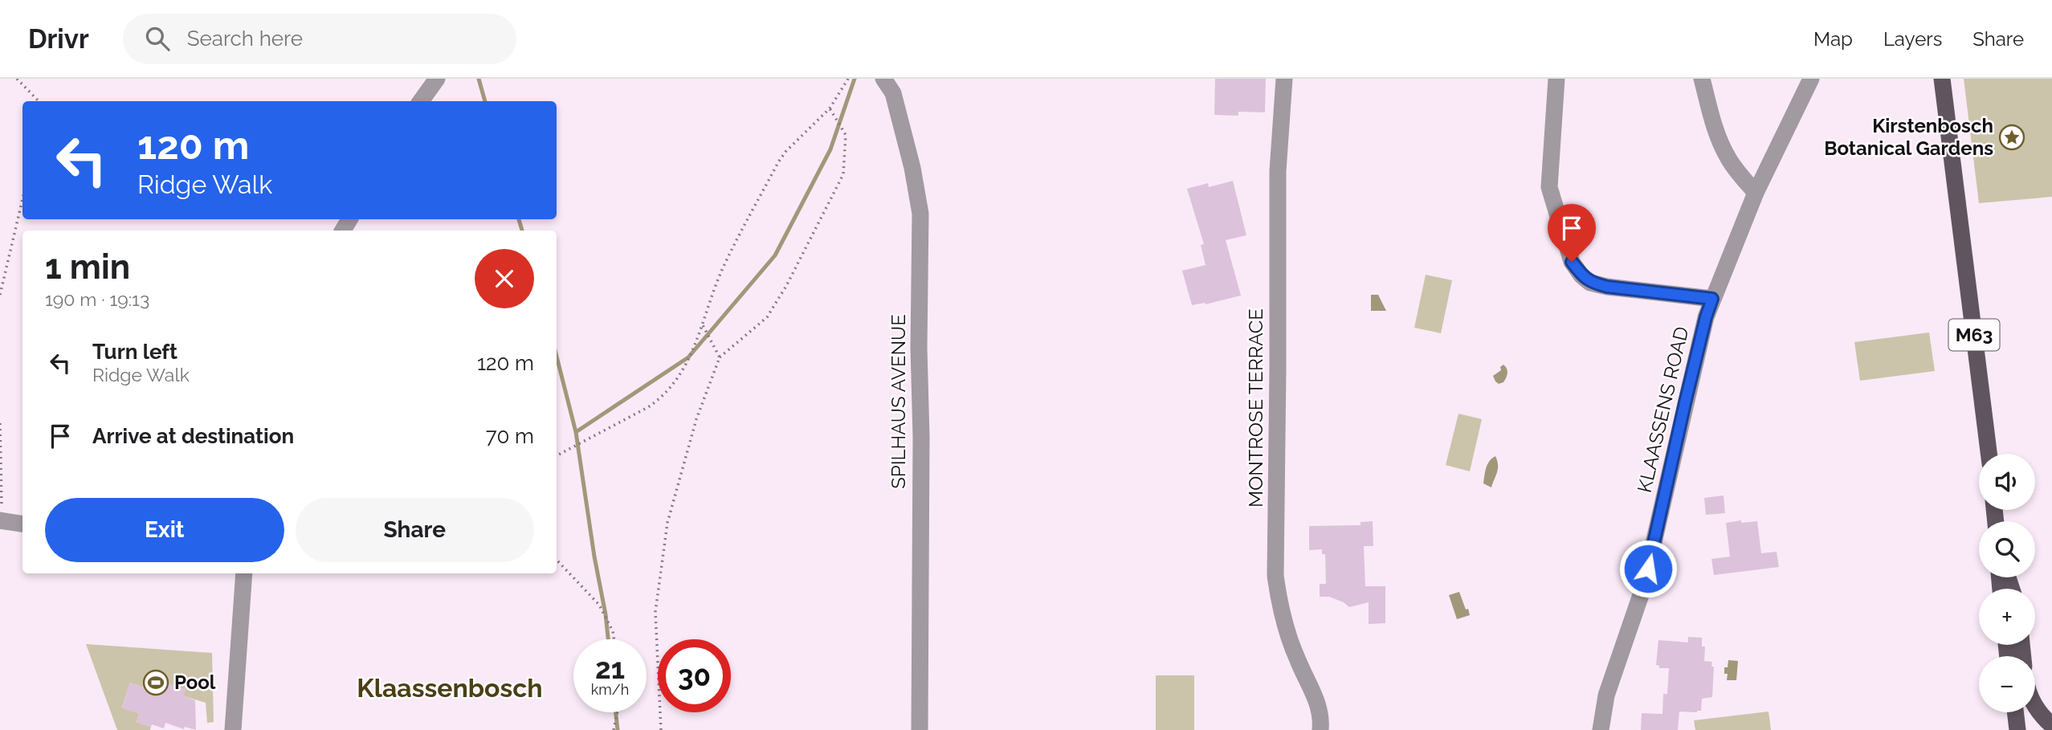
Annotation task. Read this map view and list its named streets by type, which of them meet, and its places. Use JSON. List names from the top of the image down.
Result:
{
  "streets": {
    "main road": ["M63"],
    "street": ["SPILHAUS AVENUE", "MONTROSE TERRACE", "KLAASSENS ROAD"]
  },
  "districts": ["Klaassenbosch"],
  "places": {
    "place": ["Kirstenbosch Botanical Gardens"],
    "sports": ["Pool"]
  },
  "page": {
    "header": "Drivr",
    "search": "Search here",
    "nav": ["Map", "Layers", "Share"],
    "turn": ["120 m", "Ridge Walk"],
    "heading": ["1 min", "190 m · 19:13"],
    "list": [
      {
        "name": "Turn left",
        "note": "Ridge Walk",
        "value": "120 m"
      },
      {
        "name": "Arrive at destination",
        "value": "70 m"
      }
    ],
    "map_buttons": ["+", "−"],
    "buttons": ["Exit", "Share"],
    "speed": "21 km/h",
    "limit": "30"
  }
}
